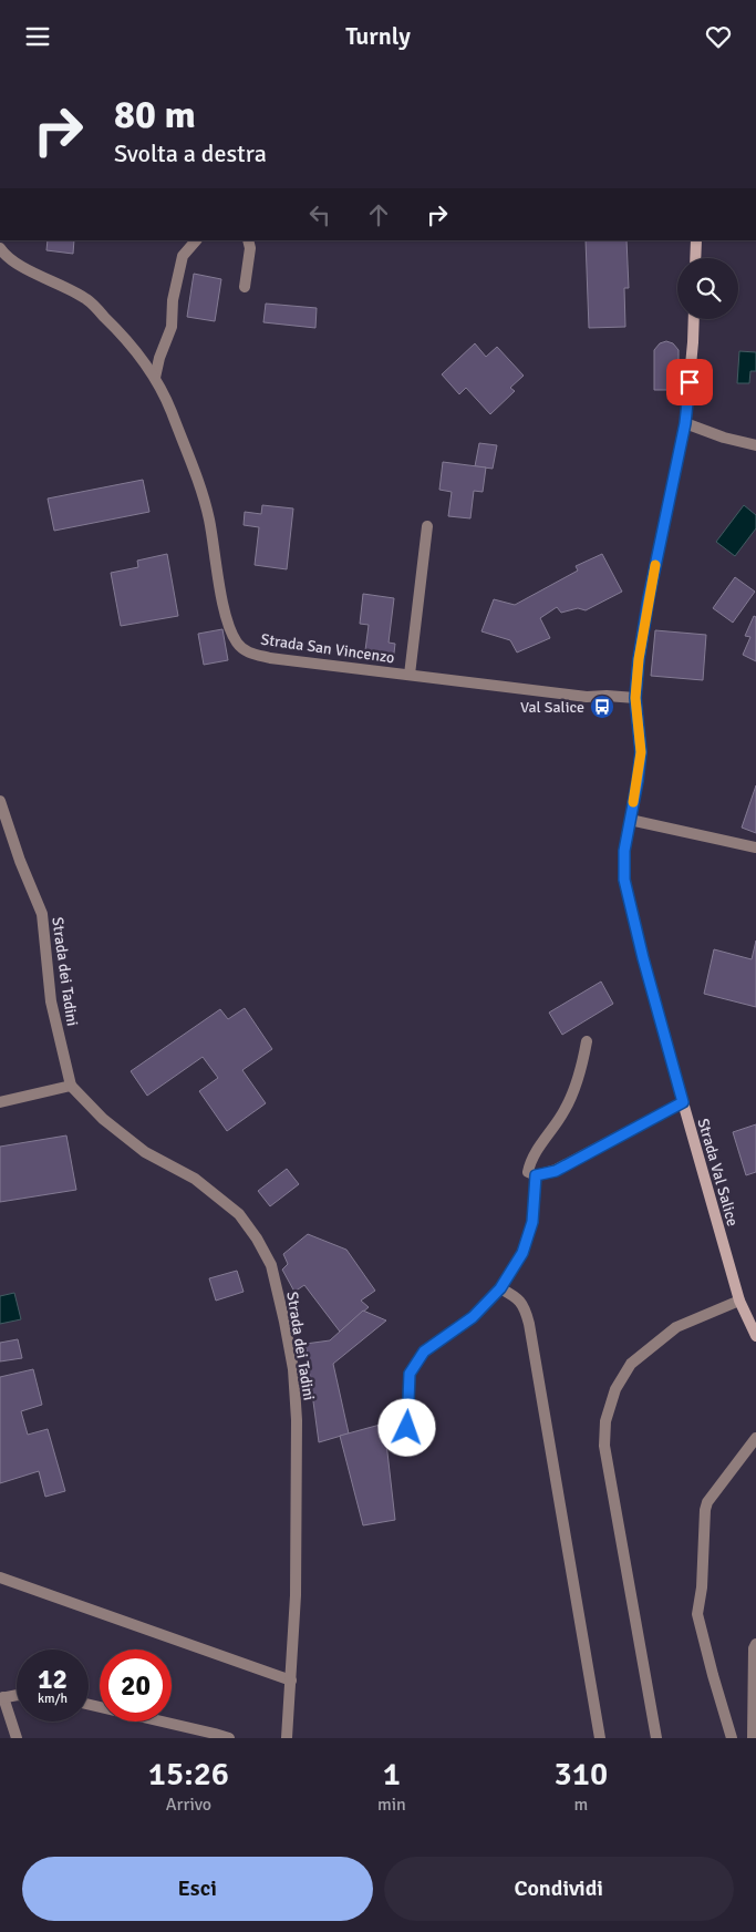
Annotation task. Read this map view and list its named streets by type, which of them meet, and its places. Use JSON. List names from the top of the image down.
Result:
{
  "streets": {
    "street": ["Strada San Vincenzo", "Strada dei Tadini", "Strada Val Salice"]
  },
  "crossings": [
    ["Strada San Vincenzo", "Strada Val Salice"]
  ],
  "places": {
    "bus stop": ["Val Salice"]
  },
  "page": {
    "header": "Turnly",
    "turn": ["80 m", "Svolta a destra"],
    "speed": "12 km/h",
    "limit": "20",
    "eta": [
      "15:26",
      "Arrivo",
      "1",
      "min",
      "310",
      "m"
    ],
    "buttons": ["Esci", "Condividi"]
  }
}
